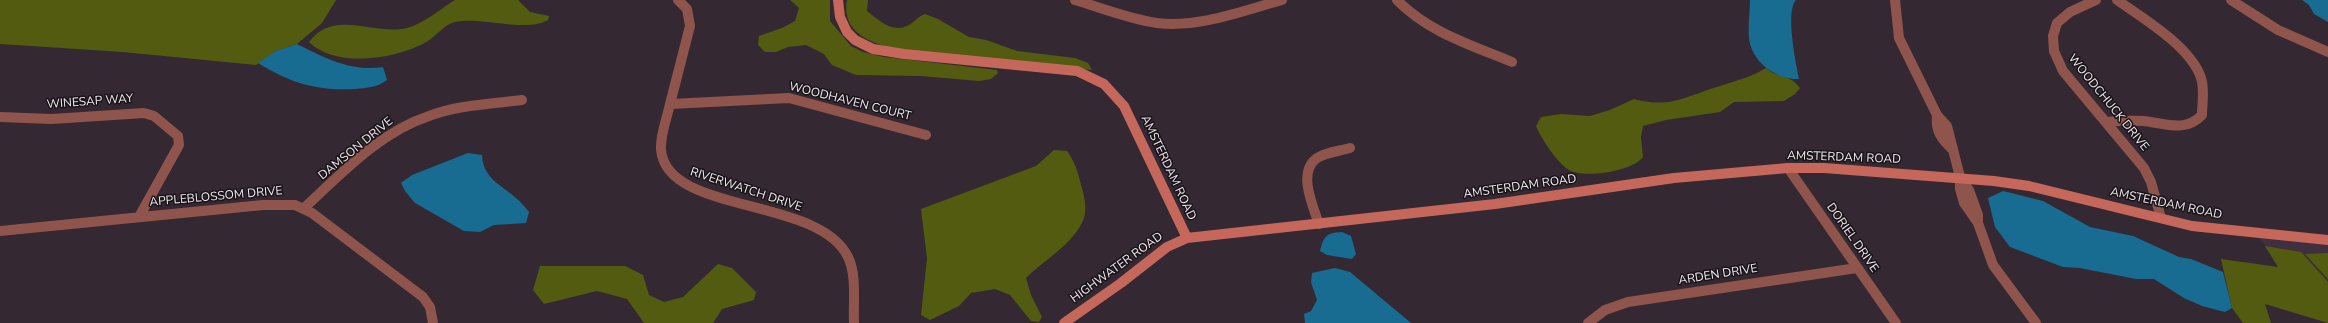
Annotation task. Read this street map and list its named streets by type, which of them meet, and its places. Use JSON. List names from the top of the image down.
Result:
{
  "streets": {
    "street": [
      "WINESAP WAY",
      "WOODHAVEN COURT",
      "WOODCHUCK DRIVE",
      "DAMSON DRIVE",
      "AMSTERDAM ROAD",
      "RIVERWATCH DRIVE",
      "APPLEBLOSSOM DRIVE",
      "DORIEL DRIVE",
      "HIGHWATER ROAD",
      "ARDEN DRIVE"
    ]
  },
  "crossings": [
    ["WINESAP WAY", "APPLEBLOSSOM DRIVE"],
    ["WOODHAVEN COURT", "RIVERWATCH DRIVE"],
    ["WOODCHUCK DRIVE", "AMSTERDAM ROAD"],
    ["DAMSON DRIVE", "APPLEBLOSSOM DRIVE"],
    ["AMSTERDAM ROAD", "DORIEL DRIVE"],
    ["AMSTERDAM ROAD", "HIGHWATER ROAD"],
    ["DORIEL DRIVE", "ARDEN DRIVE"]
  ]
}
